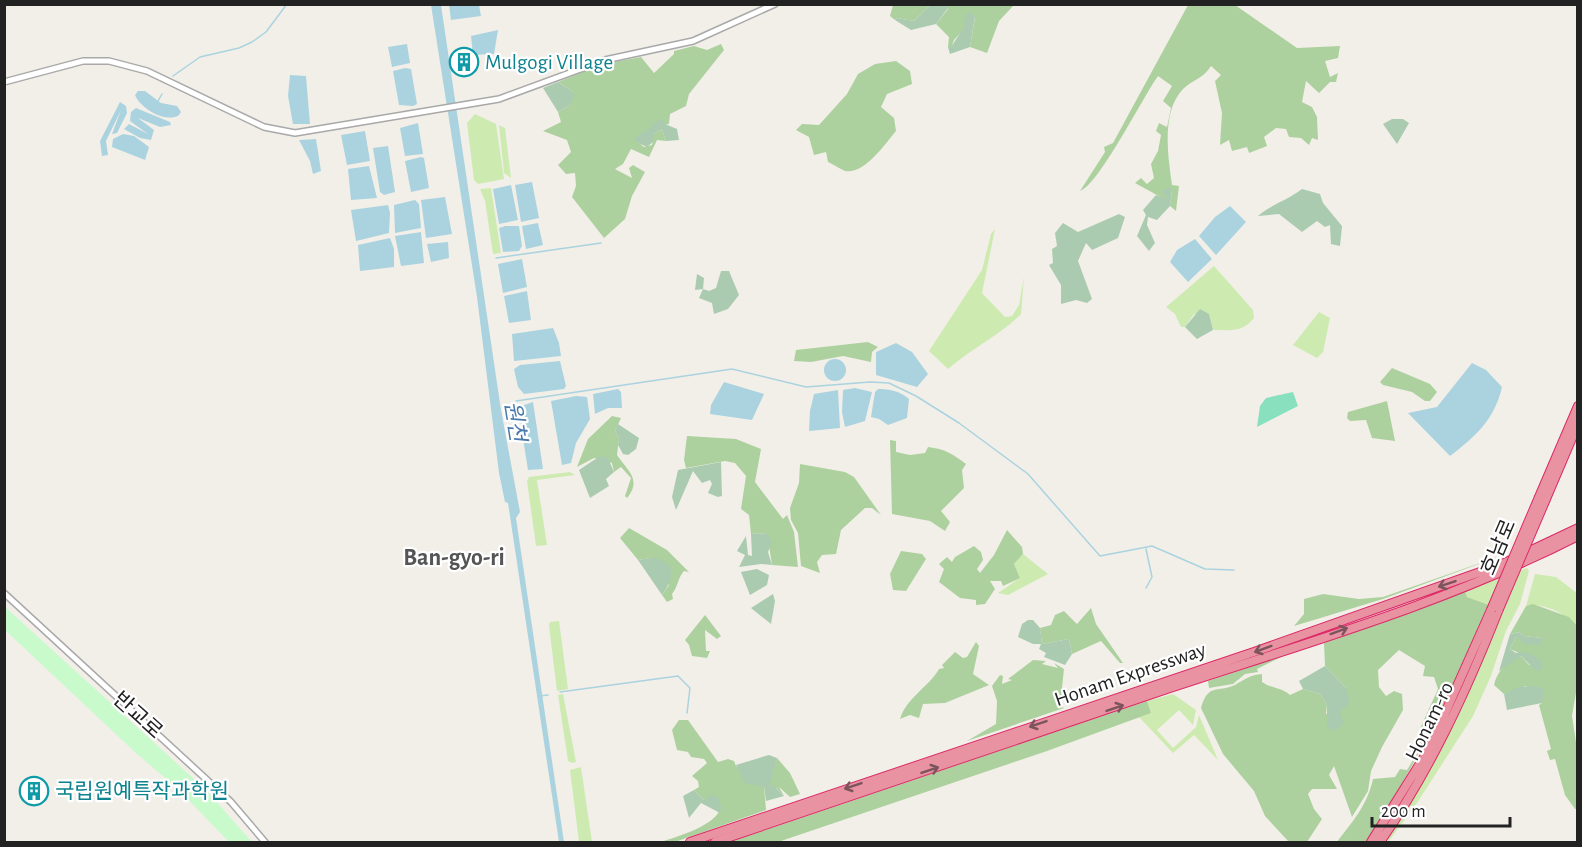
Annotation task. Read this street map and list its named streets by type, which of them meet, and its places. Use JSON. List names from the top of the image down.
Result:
{
  "streets": {
    "highway": ["호남로", "Honam Expressway", "Honam-ro"],
    "street": ["반교로"]
  },
  "crossings": [
    ["호남로", "Honam-ro"]
  ],
  "districts": ["Ban-gyo-ri"],
  "water": ["원천"],
  "places": {
    "building": ["Mulgogi Village", "국립원예특작과학원"]
  },
  "scale_bar": "200 m"
}
